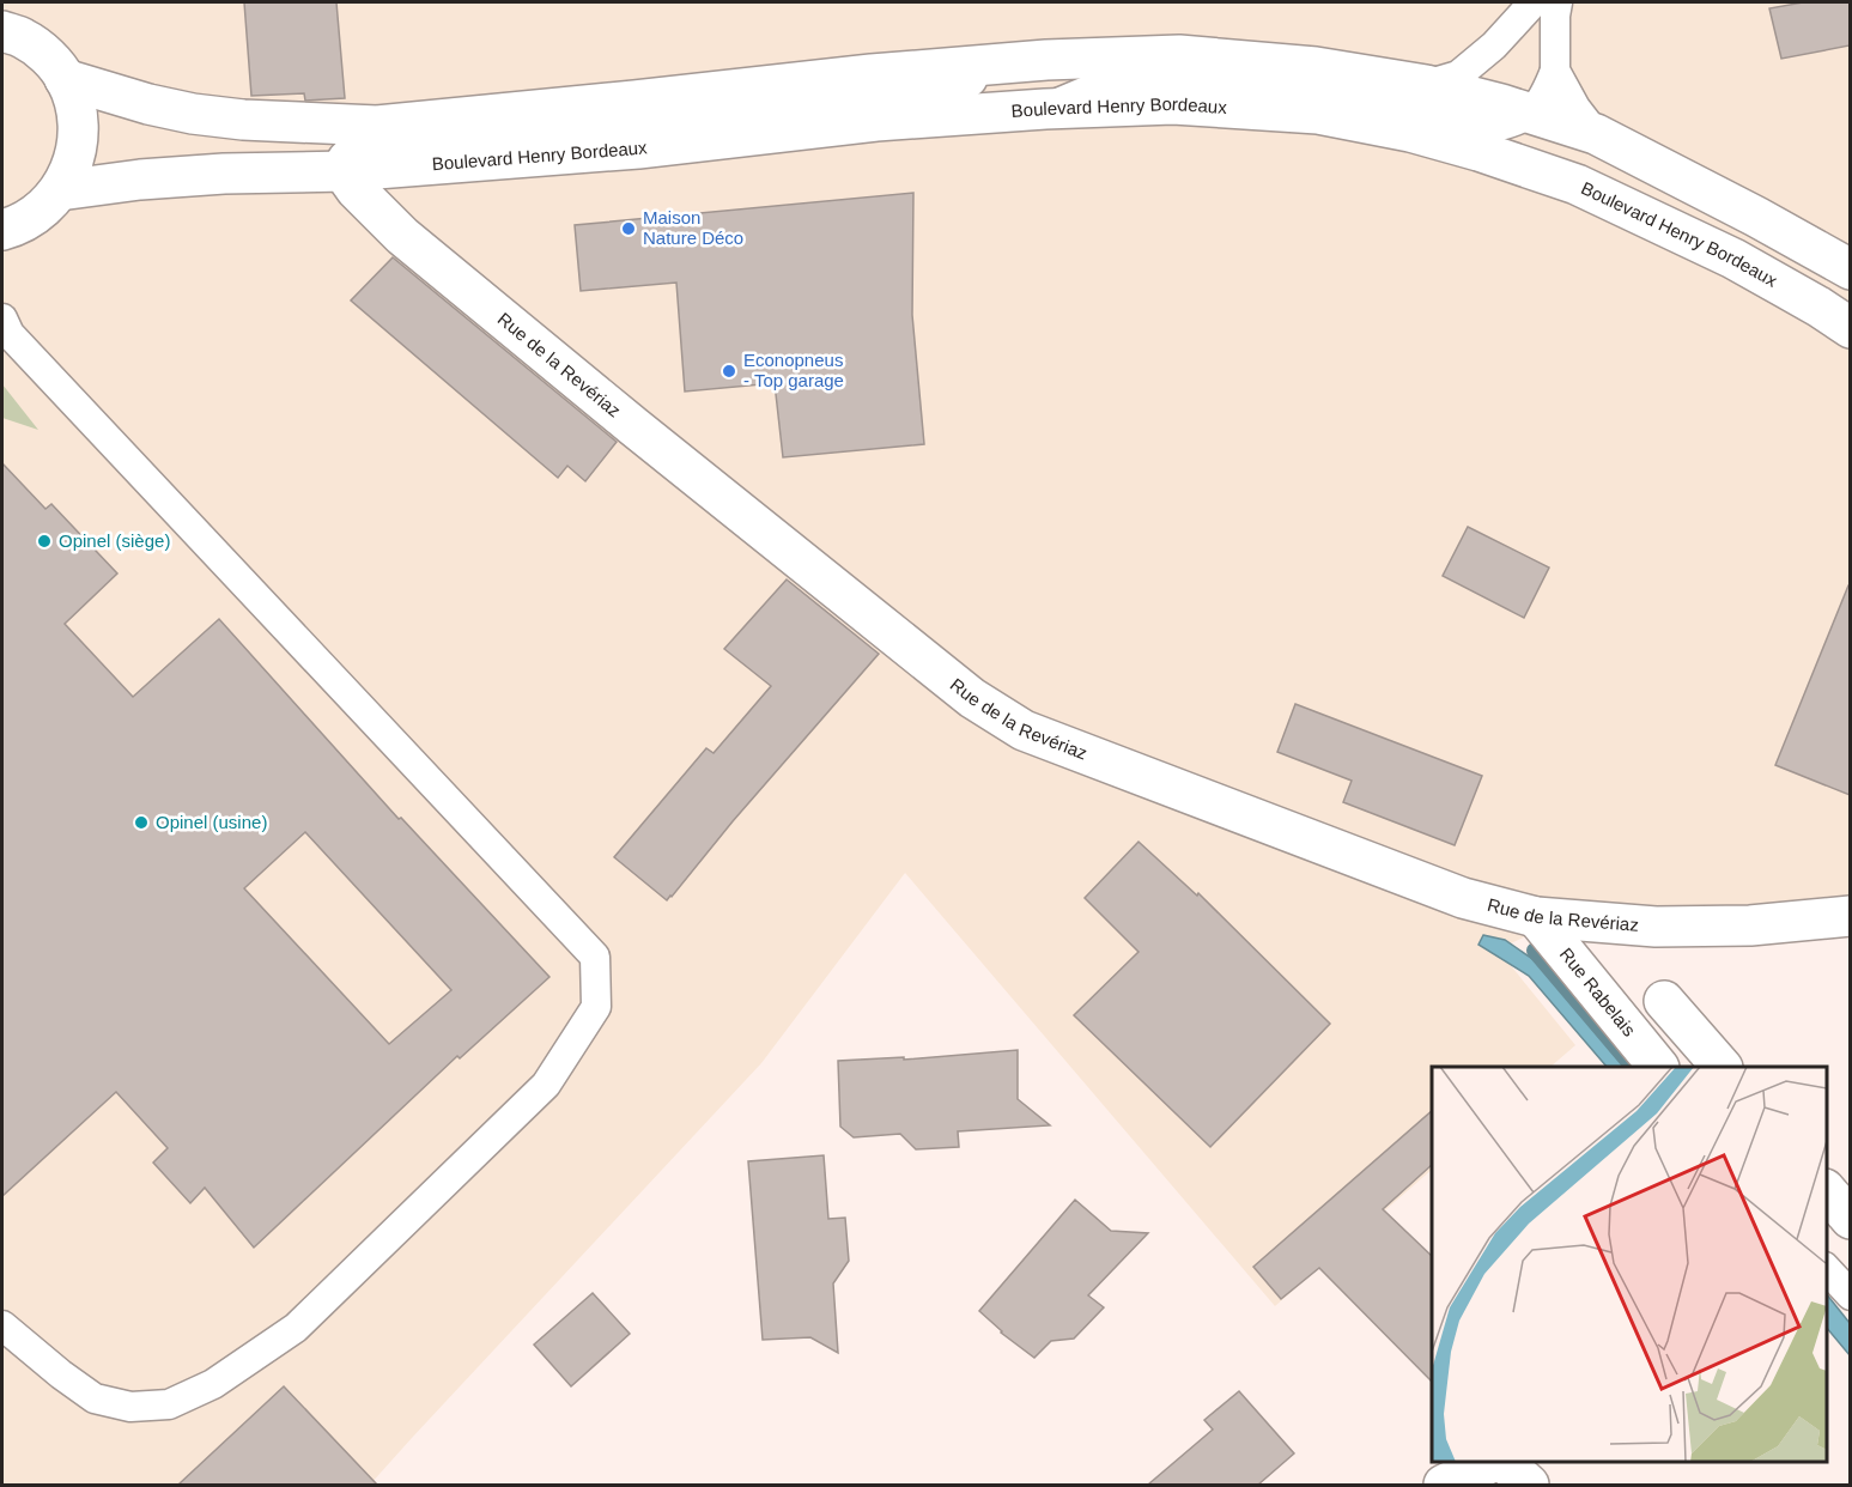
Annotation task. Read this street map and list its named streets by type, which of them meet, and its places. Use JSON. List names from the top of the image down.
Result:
{
  "streets": {
    "main road": ["Boulevard Henry Bordeaux", "Rue de la Revériaz", "Rue Rabelais"]
  },
  "crossings": [
    ["Boulevard Henry Bordeaux", "Rue de la Revériaz"],
    ["Rue de la Revériaz", "Rue Rabelais"]
  ],
  "places": [
    "Maison Nature Déco",
    "Econopneus - Top garage",
    "Opinel (siège)",
    "Opinel (usine)"
  ]
}
